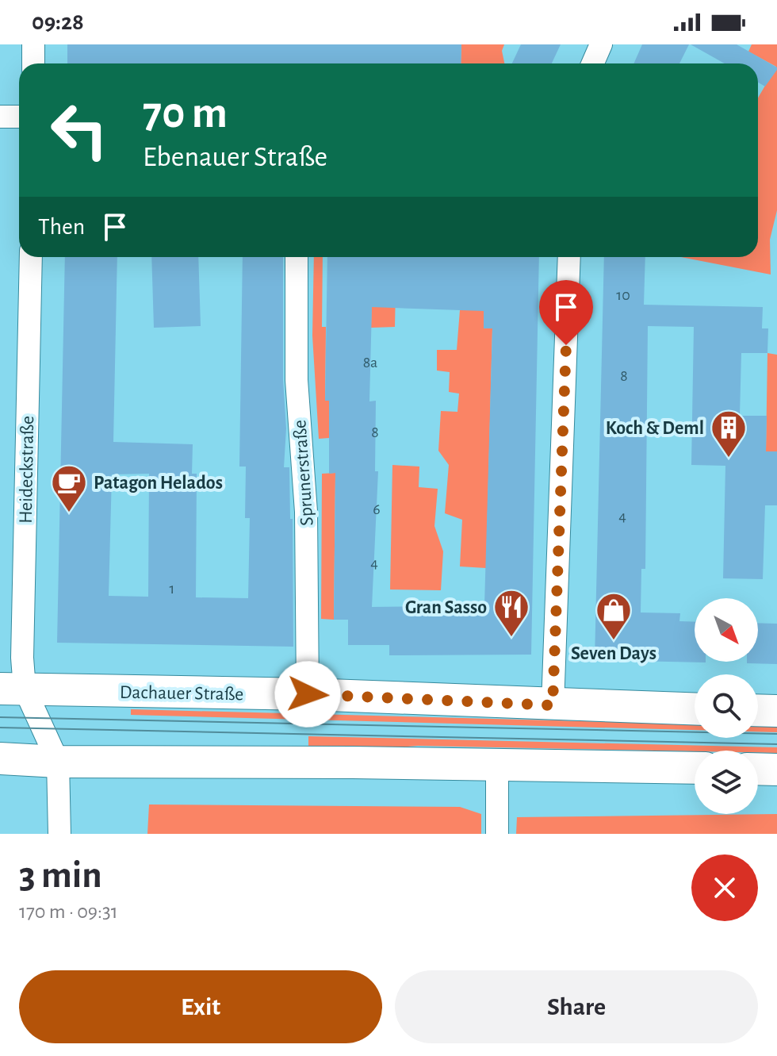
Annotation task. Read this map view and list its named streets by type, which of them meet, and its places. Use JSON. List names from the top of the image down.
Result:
{
  "streets": {
    "main road": ["Dachauer Straße"],
    "street": ["Heideckstraße", "Sprunerstraße"]
  },
  "crossings": [
    ["Heideckstraße", "Dachauer Straße"],
    ["Sprunerstraße", "Dachauer Straße"]
  ],
  "places": {
    "building": ["Koch & Deml"],
    "cafe": ["Patagon Helados"],
    "restaurant": ["Gran Sasso"],
    "shop": ["Seven Days"]
  },
  "house_numbers": [
    "10",
    "8a",
    "8",
    "8",
    "6",
    "4",
    "4",
    "1"
  ],
  "north": "bottom right",
  "page": {
    "status": "09:28",
    "turn": ["70 m", "Ebenauer Straße"],
    "then": "Then",
    "heading": ["3 min", "170 m · 09:31"],
    "buttons": ["Exit", "Share"]
  }
}
